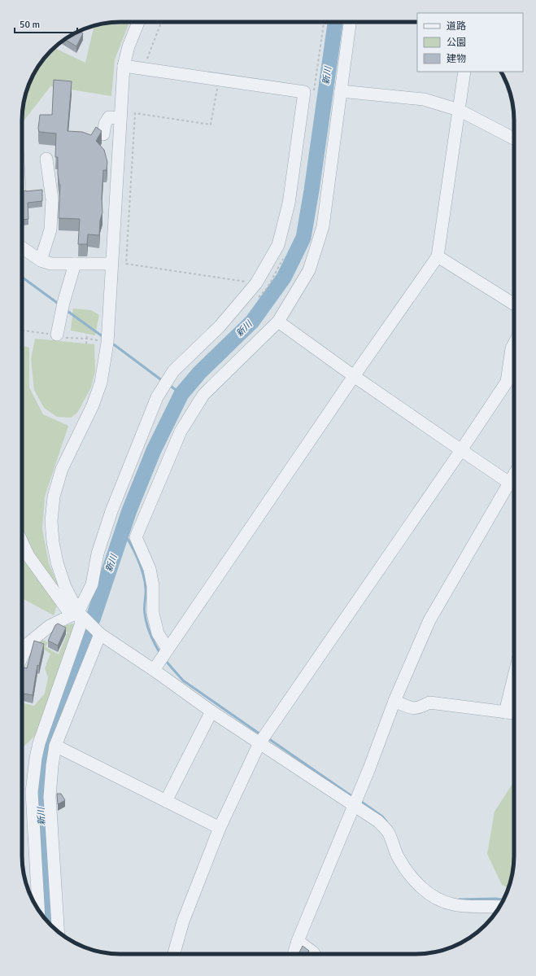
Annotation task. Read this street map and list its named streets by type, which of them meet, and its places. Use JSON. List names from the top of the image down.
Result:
{
  "water": ["新川"],
  "legend": ["道路", "公園", "建物"],
  "scale_bar": "50 m"
}
